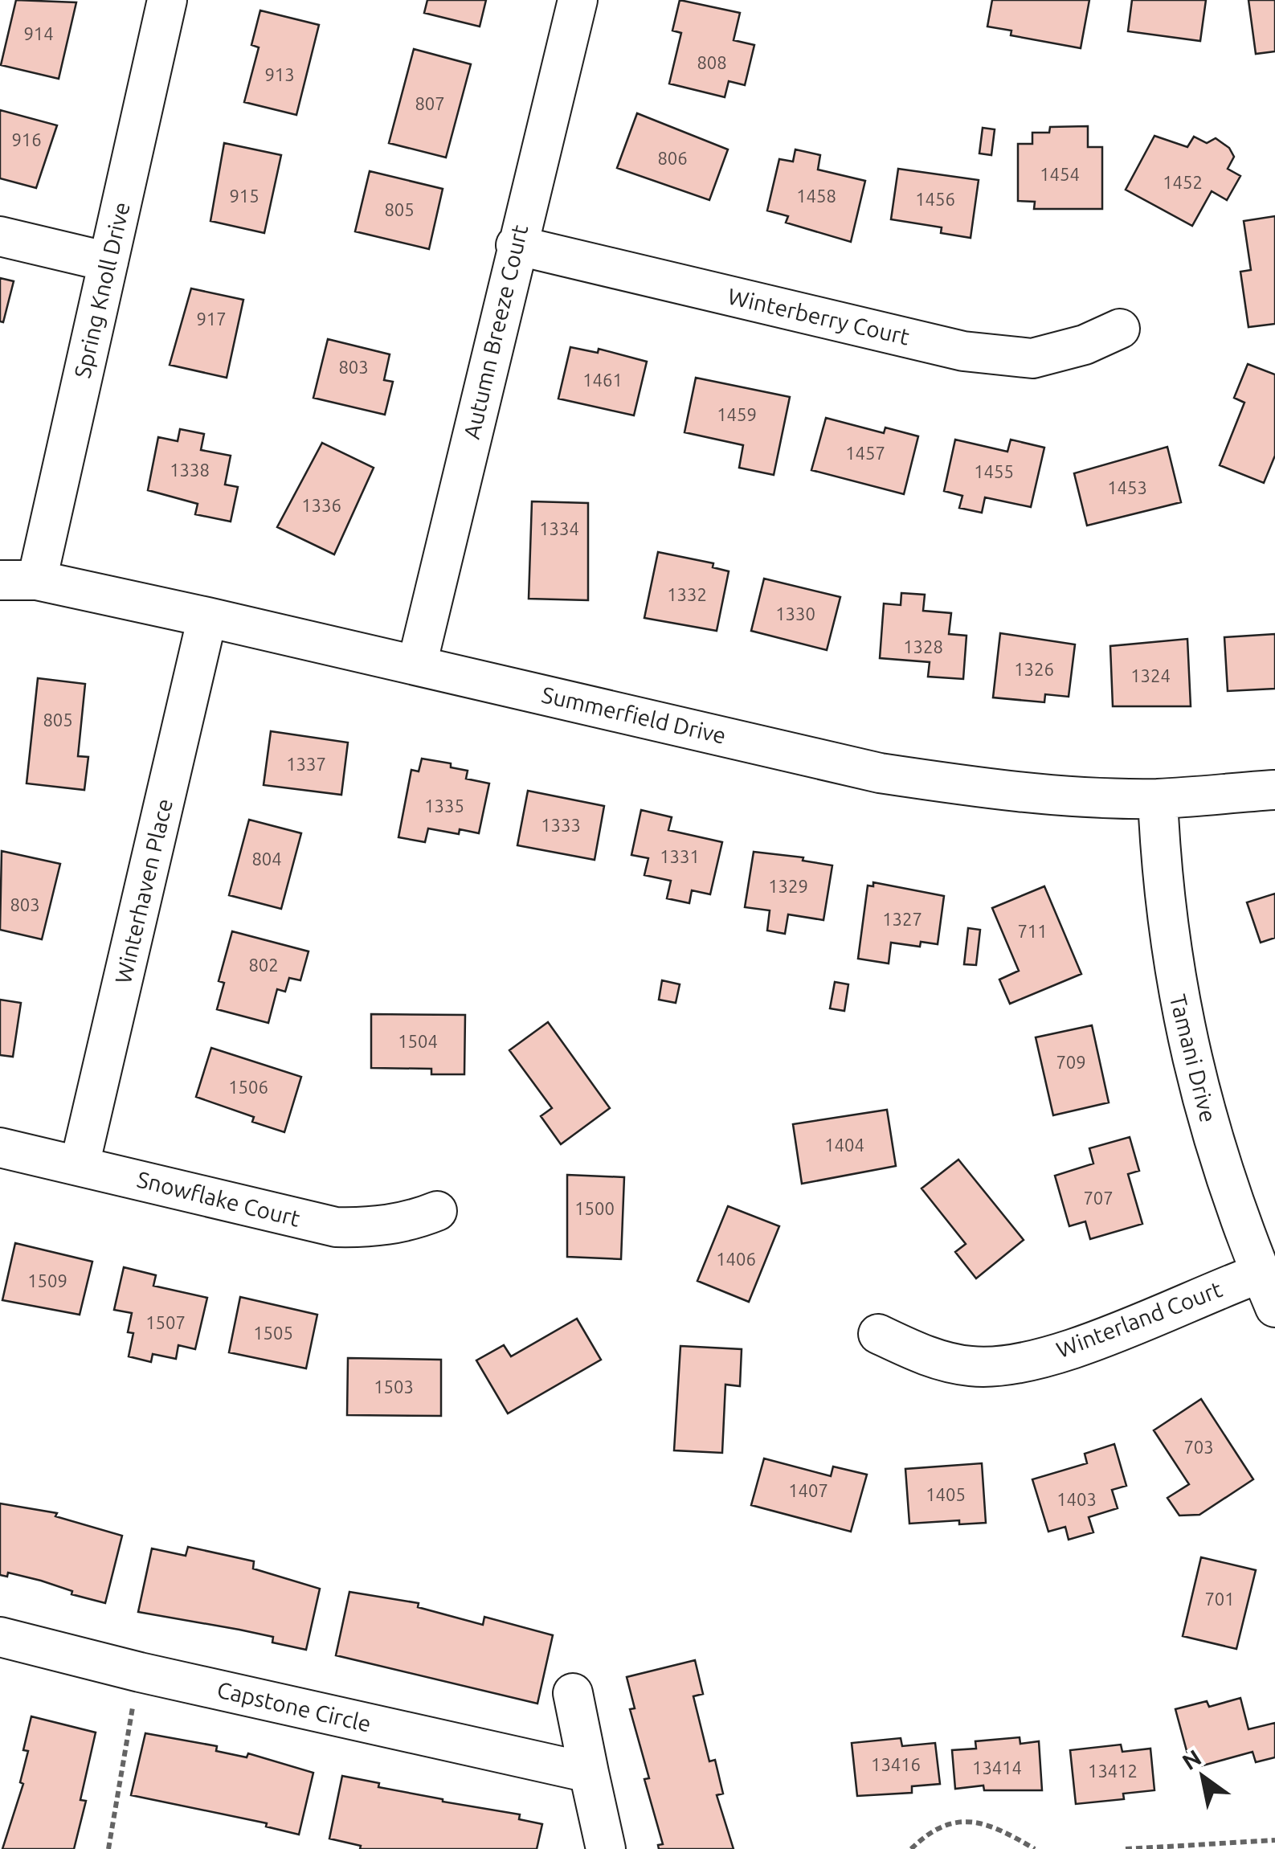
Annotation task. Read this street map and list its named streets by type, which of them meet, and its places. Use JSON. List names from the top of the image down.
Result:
{
  "streets": {
    "street": [
      "Spring Knoll Drive",
      "Winterberry Court",
      "Autumn Breeze Court",
      "Summerfield Drive",
      "Winterhaven Place",
      "Tamani Drive",
      "Snowflake Court",
      "Winterland Court",
      "Capstone Circle"
    ]
  },
  "crossings": [
    ["Spring Knoll Drive", "Summerfield Drive"],
    ["Winterberry Court", "Autumn Breeze Court"],
    ["Autumn Breeze Court", "Summerfield Drive"],
    ["Summerfield Drive", "Winterhaven Place"],
    ["Summerfield Drive", "Tamani Drive"],
    ["Winterhaven Place", "Snowflake Court"],
    ["Tamani Drive", "Winterland Court"]
  ],
  "house_numbers": [
    "914",
    "808",
    "913",
    "807",
    "916",
    "806",
    "1454",
    "1452",
    "915",
    "1458",
    "1456",
    "805",
    "917",
    "803",
    "1461",
    "1459",
    "1457",
    "1338",
    "1455",
    "1453",
    "1336",
    "1334",
    "1332",
    "1330",
    "1328",
    "1326",
    "1324",
    "805",
    "1337",
    "1335",
    "1333",
    "1331",
    "804",
    "1329",
    "803",
    "1327",
    "711",
    "802",
    "1504",
    "709",
    "1506",
    "1404",
    "707",
    "1500",
    "1406",
    "1509",
    "1507",
    "1505",
    "1503",
    "703",
    "1407",
    "1405",
    "1403",
    "701",
    "13416",
    "13414",
    "13412"
  ],
  "north": "top left"
}
